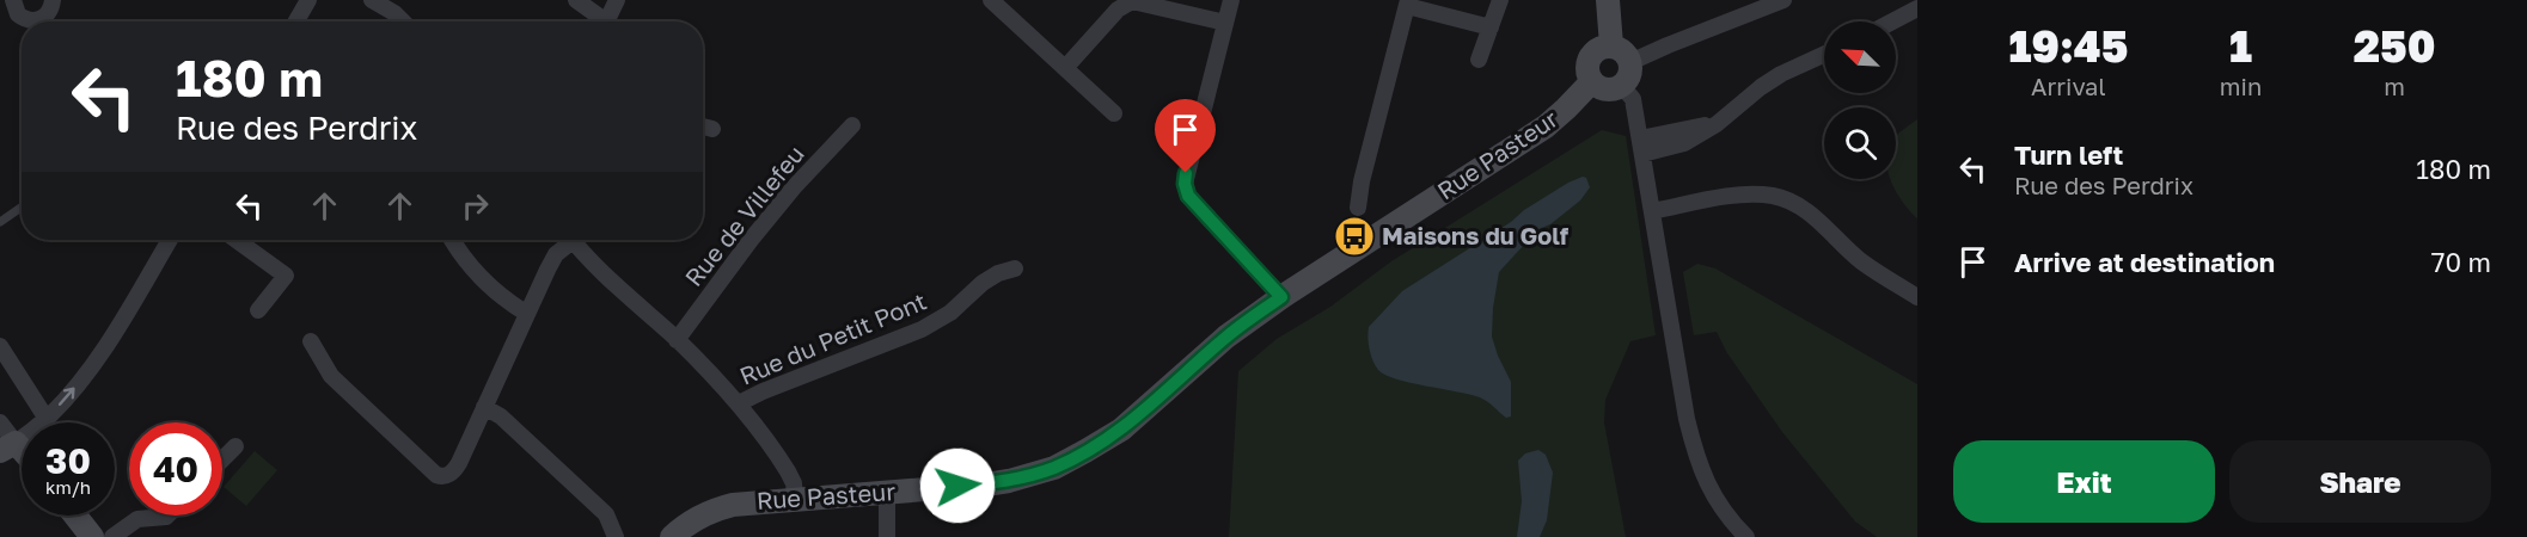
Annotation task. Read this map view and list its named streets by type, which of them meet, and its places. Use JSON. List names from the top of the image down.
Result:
{
  "streets": {
    "street": ["Rue Pasteur", "Rue de Villefeu", "Rue du Petit Pont"]
  },
  "places": {
    "bus stop": ["Maisons du Golf"]
  },
  "north": "top left",
  "page": {
    "eta": [
      "19:45",
      "Arrival",
      "1",
      "min",
      "250",
      "m"
    ],
    "turn": ["180 m", "Rue des Perdrix"],
    "list": [
      {
        "name": "Turn left",
        "note": "Rue des Perdrix",
        "value": "180 m"
      },
      {
        "name": "Arrive at destination",
        "value": "70 m"
      }
    ],
    "speed": "30 km/h",
    "limit": "40",
    "buttons": ["Exit", "Share"]
  }
}
